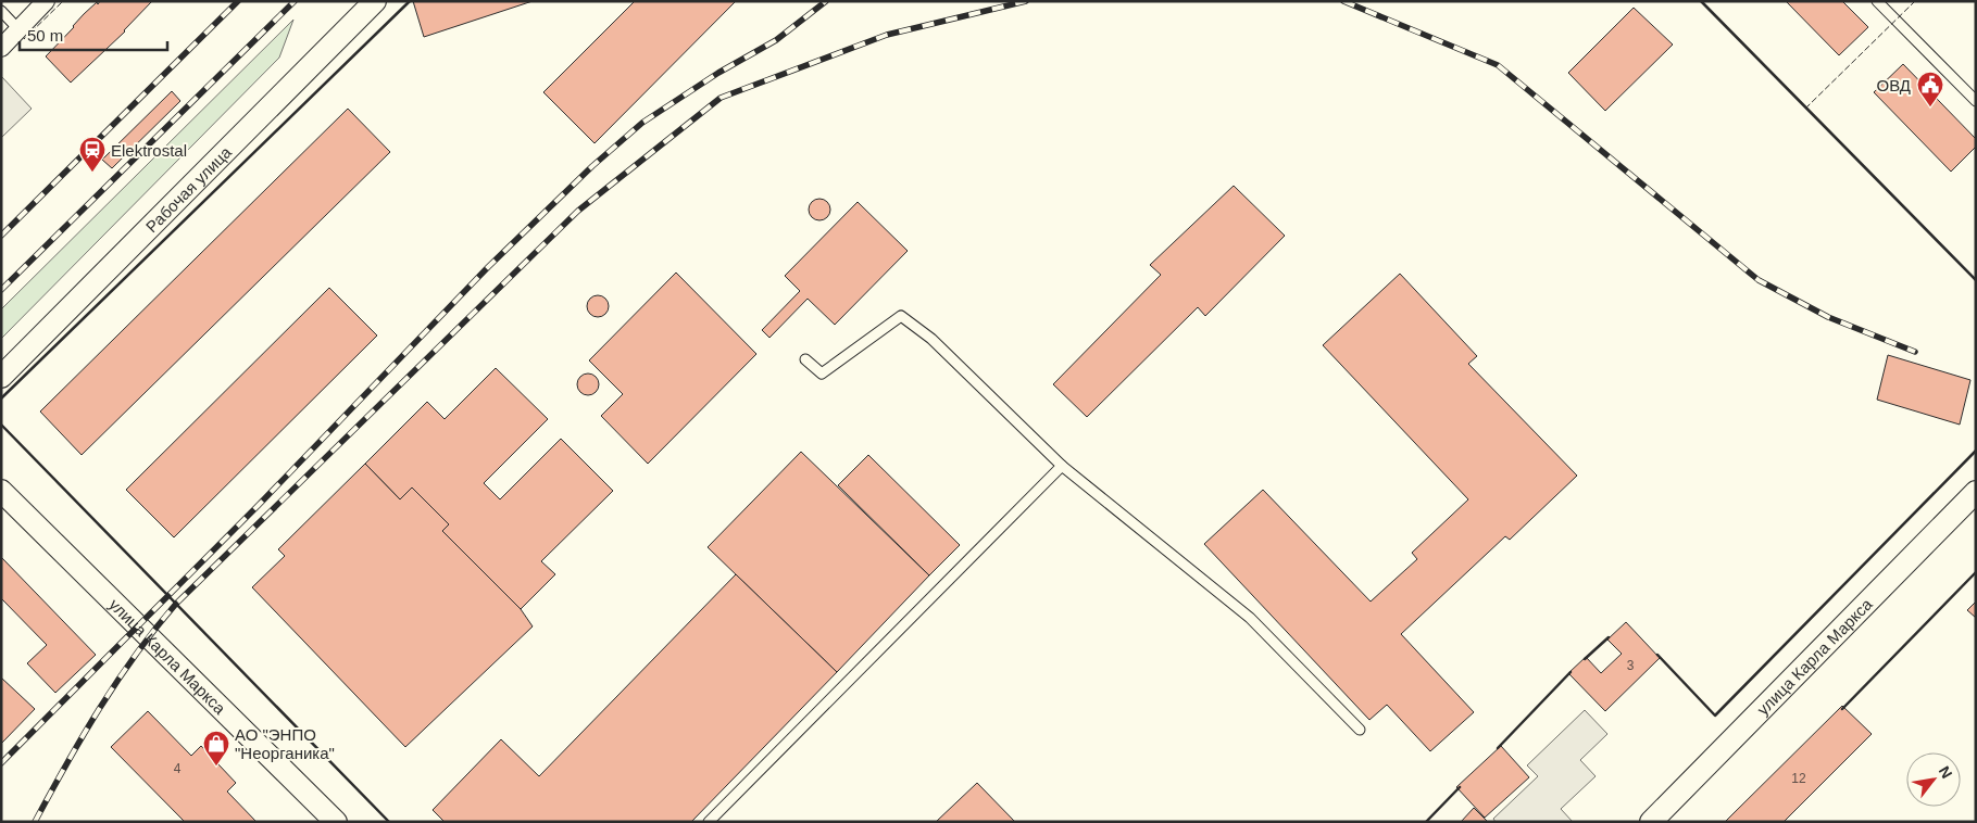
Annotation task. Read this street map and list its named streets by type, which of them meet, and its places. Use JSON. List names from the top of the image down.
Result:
{
  "streets": {
    "street": ["Рабочая улица", "улица Карла Маркса"]
  },
  "places": {
    "public building": ["ОВД"],
    "station": ["Elektrostal"],
    "shop": ["АО \"ЭНПО \"Неорганика\""]
  },
  "house_numbers": ["3", "4", "12"],
  "scale_bar": "50 m",
  "north": "top right"
}
